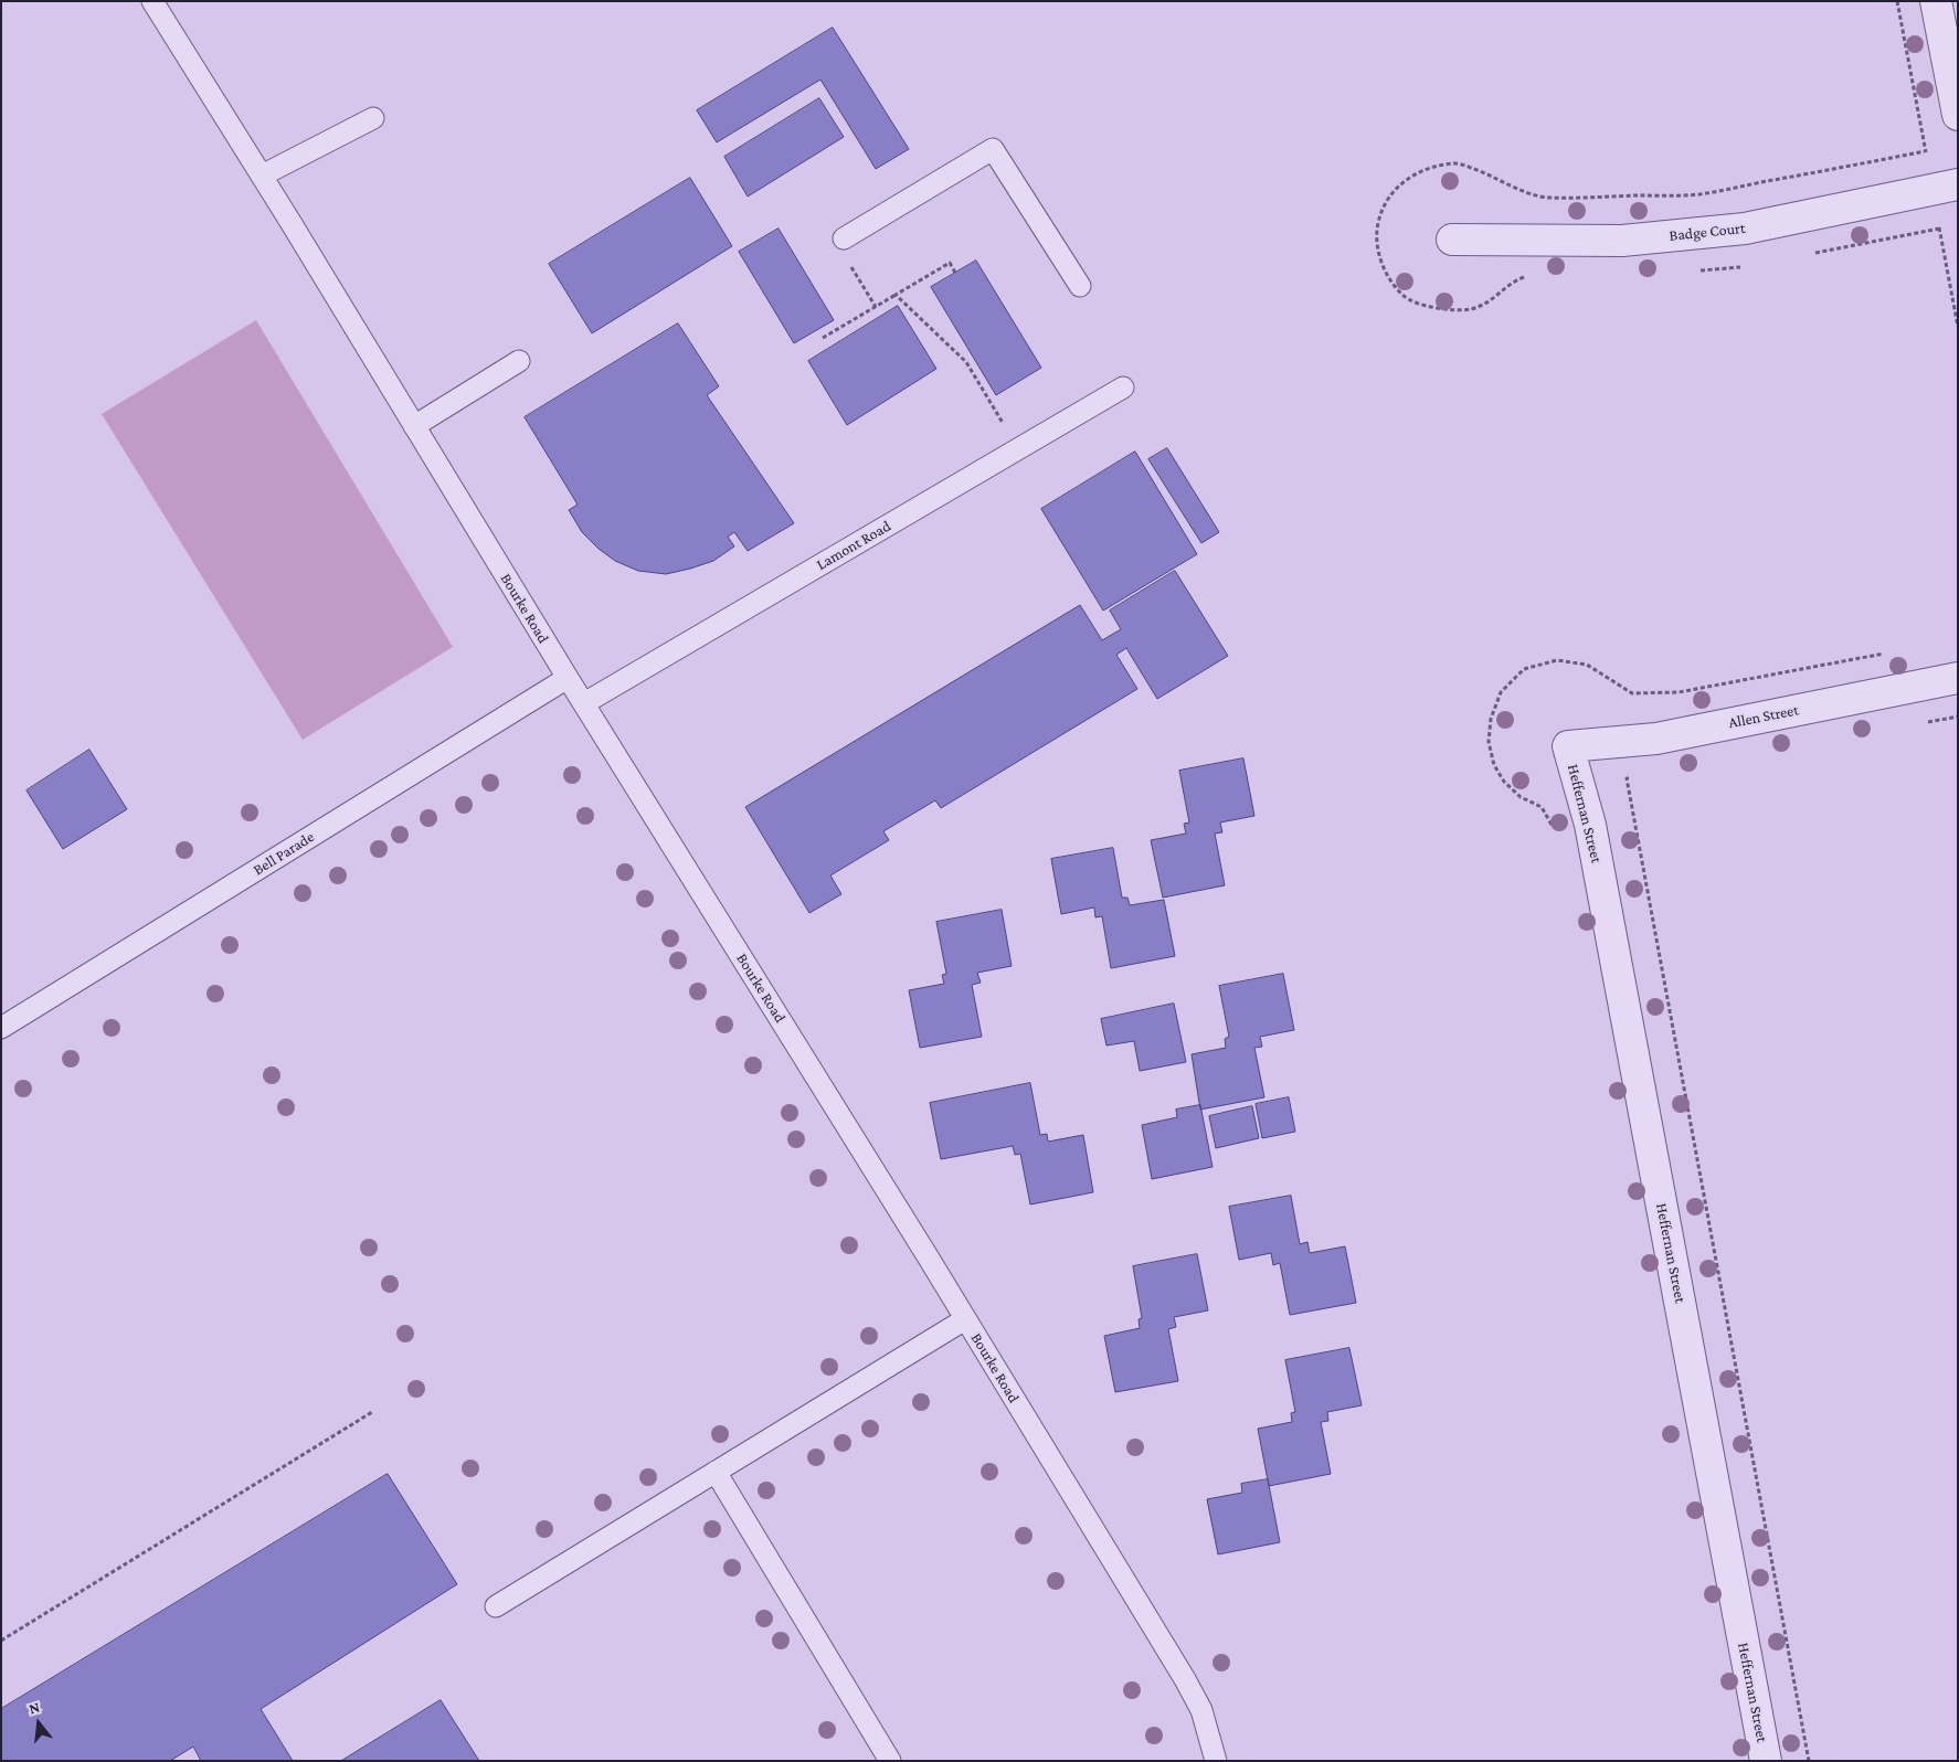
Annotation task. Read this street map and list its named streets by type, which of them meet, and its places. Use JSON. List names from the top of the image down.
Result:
{
  "streets": {
    "street": ["Badge Court", "Allen Street", "Heffernan Street"],
    "lane": ["Lamont Road", "Bourke Road", "Bell Parade"]
  },
  "crossings": [
    ["Lamont Road", "Bourke Road"],
    ["Bourke Road", "Bell Parade"],
    ["Allen Street", "Heffernan Street"]
  ],
  "north": "top"
}
